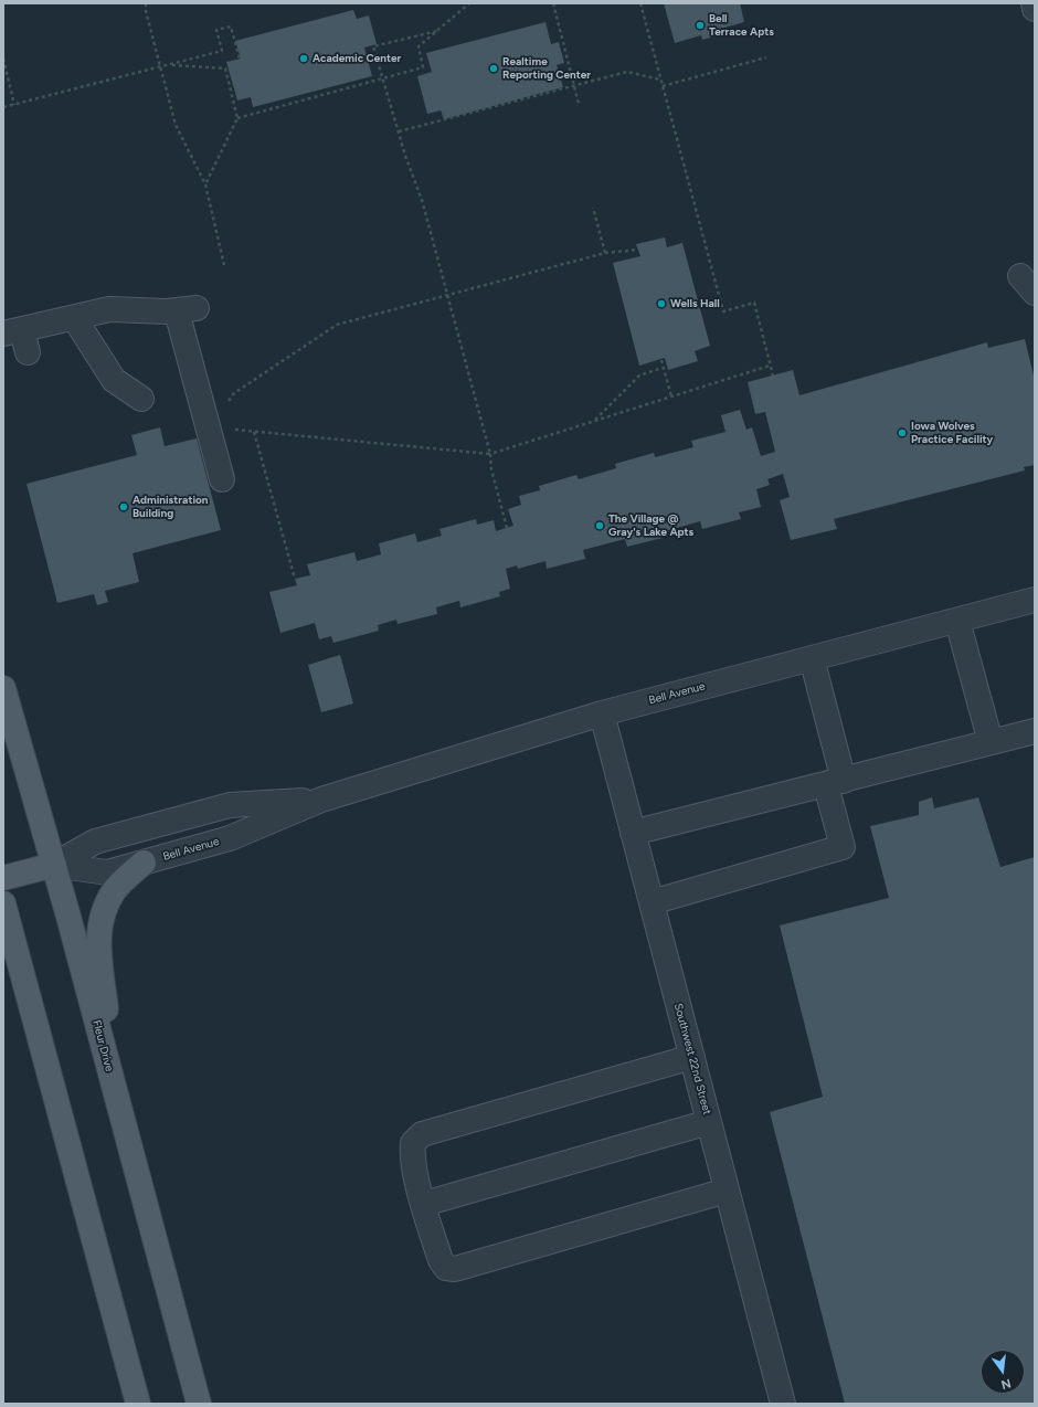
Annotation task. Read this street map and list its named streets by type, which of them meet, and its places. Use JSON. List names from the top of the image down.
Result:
{
  "streets": {
    "main road": ["Bell Avenue", "Fleur Drive"],
    "street": ["Southwest 22nd Street"]
  },
  "crossings": [
    ["Bell Avenue", "Fleur Drive"],
    ["Bell Avenue", "Southwest 22nd Street"]
  ],
  "places": [
    "Bell Terrace Apts",
    "Academic Center",
    "Realtime Reporting Center",
    "Wells Hall",
    "Iowa Wolves Practice Facility",
    "Administration Building",
    "The Village @ Gray's Lake Apts"
  ],
  "north": "bottom"
}
